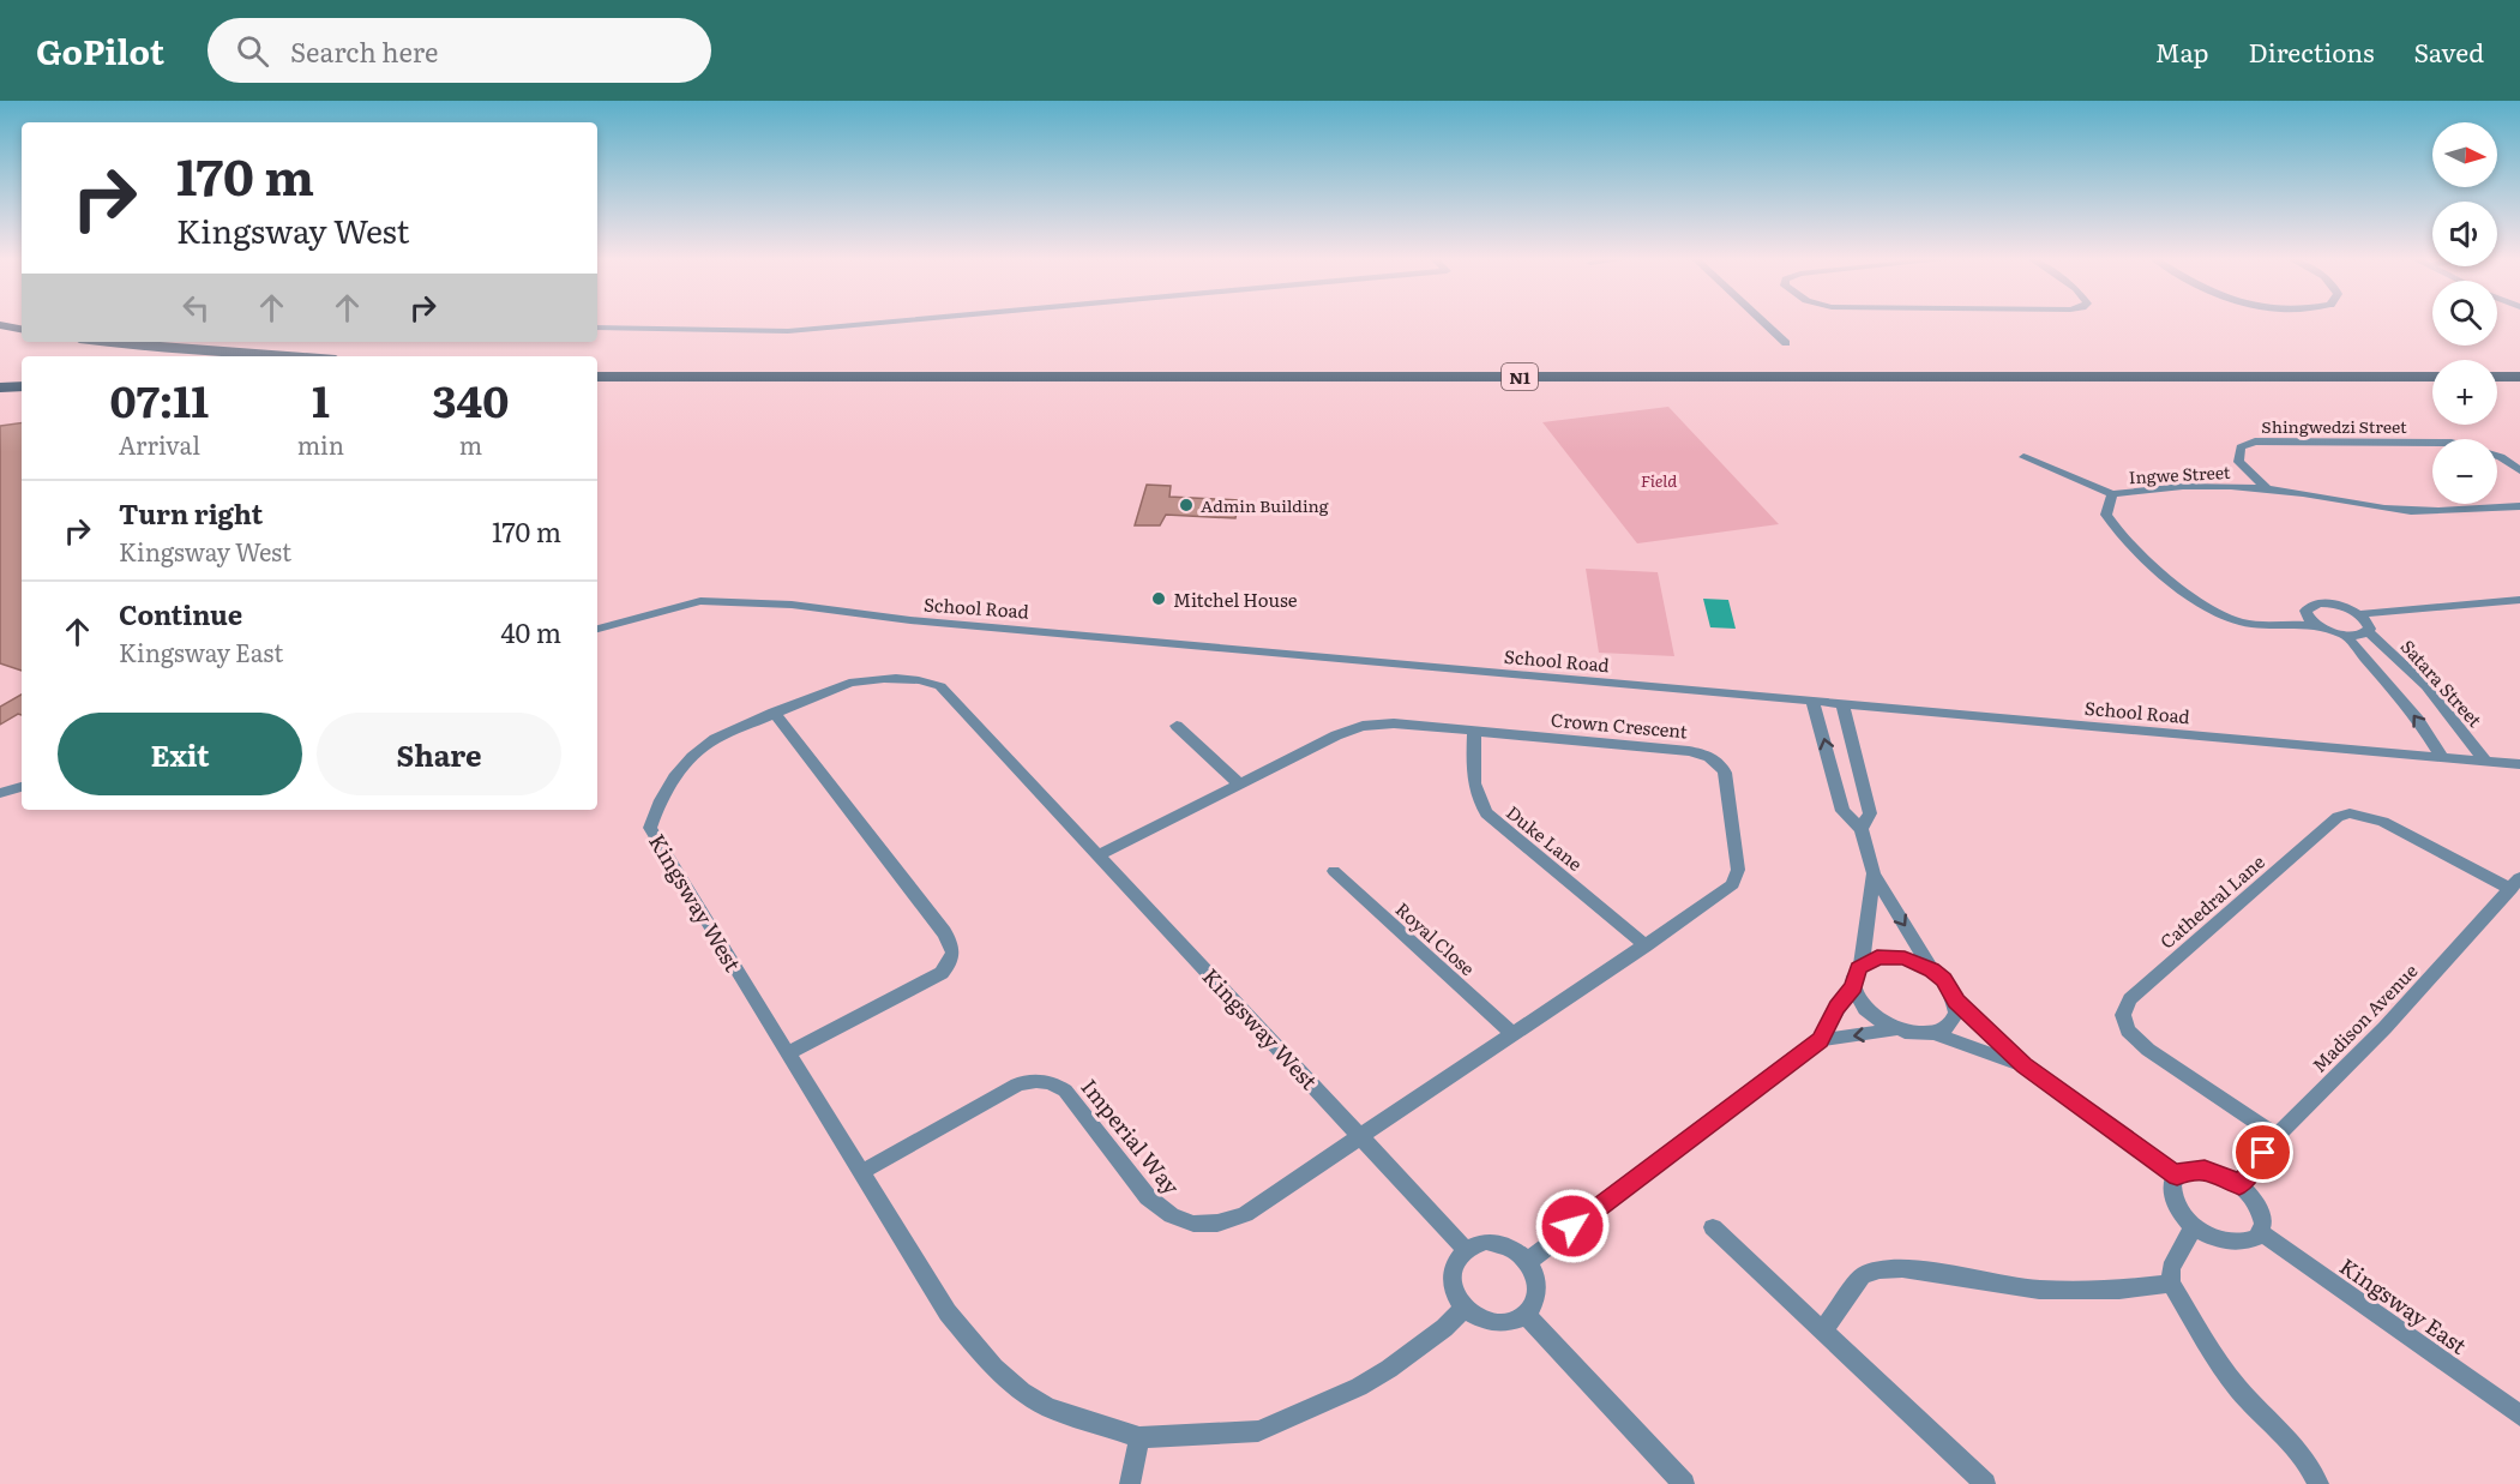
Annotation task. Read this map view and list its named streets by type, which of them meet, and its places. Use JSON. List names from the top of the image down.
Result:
{
  "streets": {
    "highway": ["N1"],
    "street": [
      "Shingwedzi Street",
      "Ingwe Street",
      "School Road",
      "Satara Street",
      "Crown Crescent",
      "Duke Lane",
      "Cathedral Lane",
      "Kingsway West",
      "Royal Close",
      "Madison Avenue",
      "Imperial Way",
      "Kingsway East"
    ]
  },
  "crossings": [
    ["Shingwedzi Street", "Ingwe Street"],
    ["School Road", "Satara Street"],
    ["Crown Crescent", "Duke Lane"],
    ["Crown Crescent", "Kingsway West"],
    ["Crown Crescent", "Royal Close"],
    ["Crown Crescent", "Imperial Way"],
    ["Cathedral Lane", "Madison Avenue"],
    ["Kingsway West", "Imperial Way"],
    ["Madison Avenue", "Kingsway East"]
  ],
  "parks": ["Field"],
  "places": ["Admin Building", "Mitchel House"],
  "north": "right",
  "page": {
    "header": "GoPilot",
    "search": "Search here",
    "nav": ["Map", "Directions", "Saved"],
    "map_buttons": ["+", "−"],
    "turn": ["170 m", "Kingsway West"],
    "eta": [
      "07:11",
      "Arrival",
      "1",
      "min",
      "340",
      "m"
    ],
    "list": [
      {
        "name": "Turn right",
        "note": "Kingsway West",
        "value": "170 m"
      },
      {
        "name": "Continue",
        "note": "Kingsway East",
        "value": "40 m"
      }
    ],
    "buttons": ["Exit", "Share"]
  }
}
